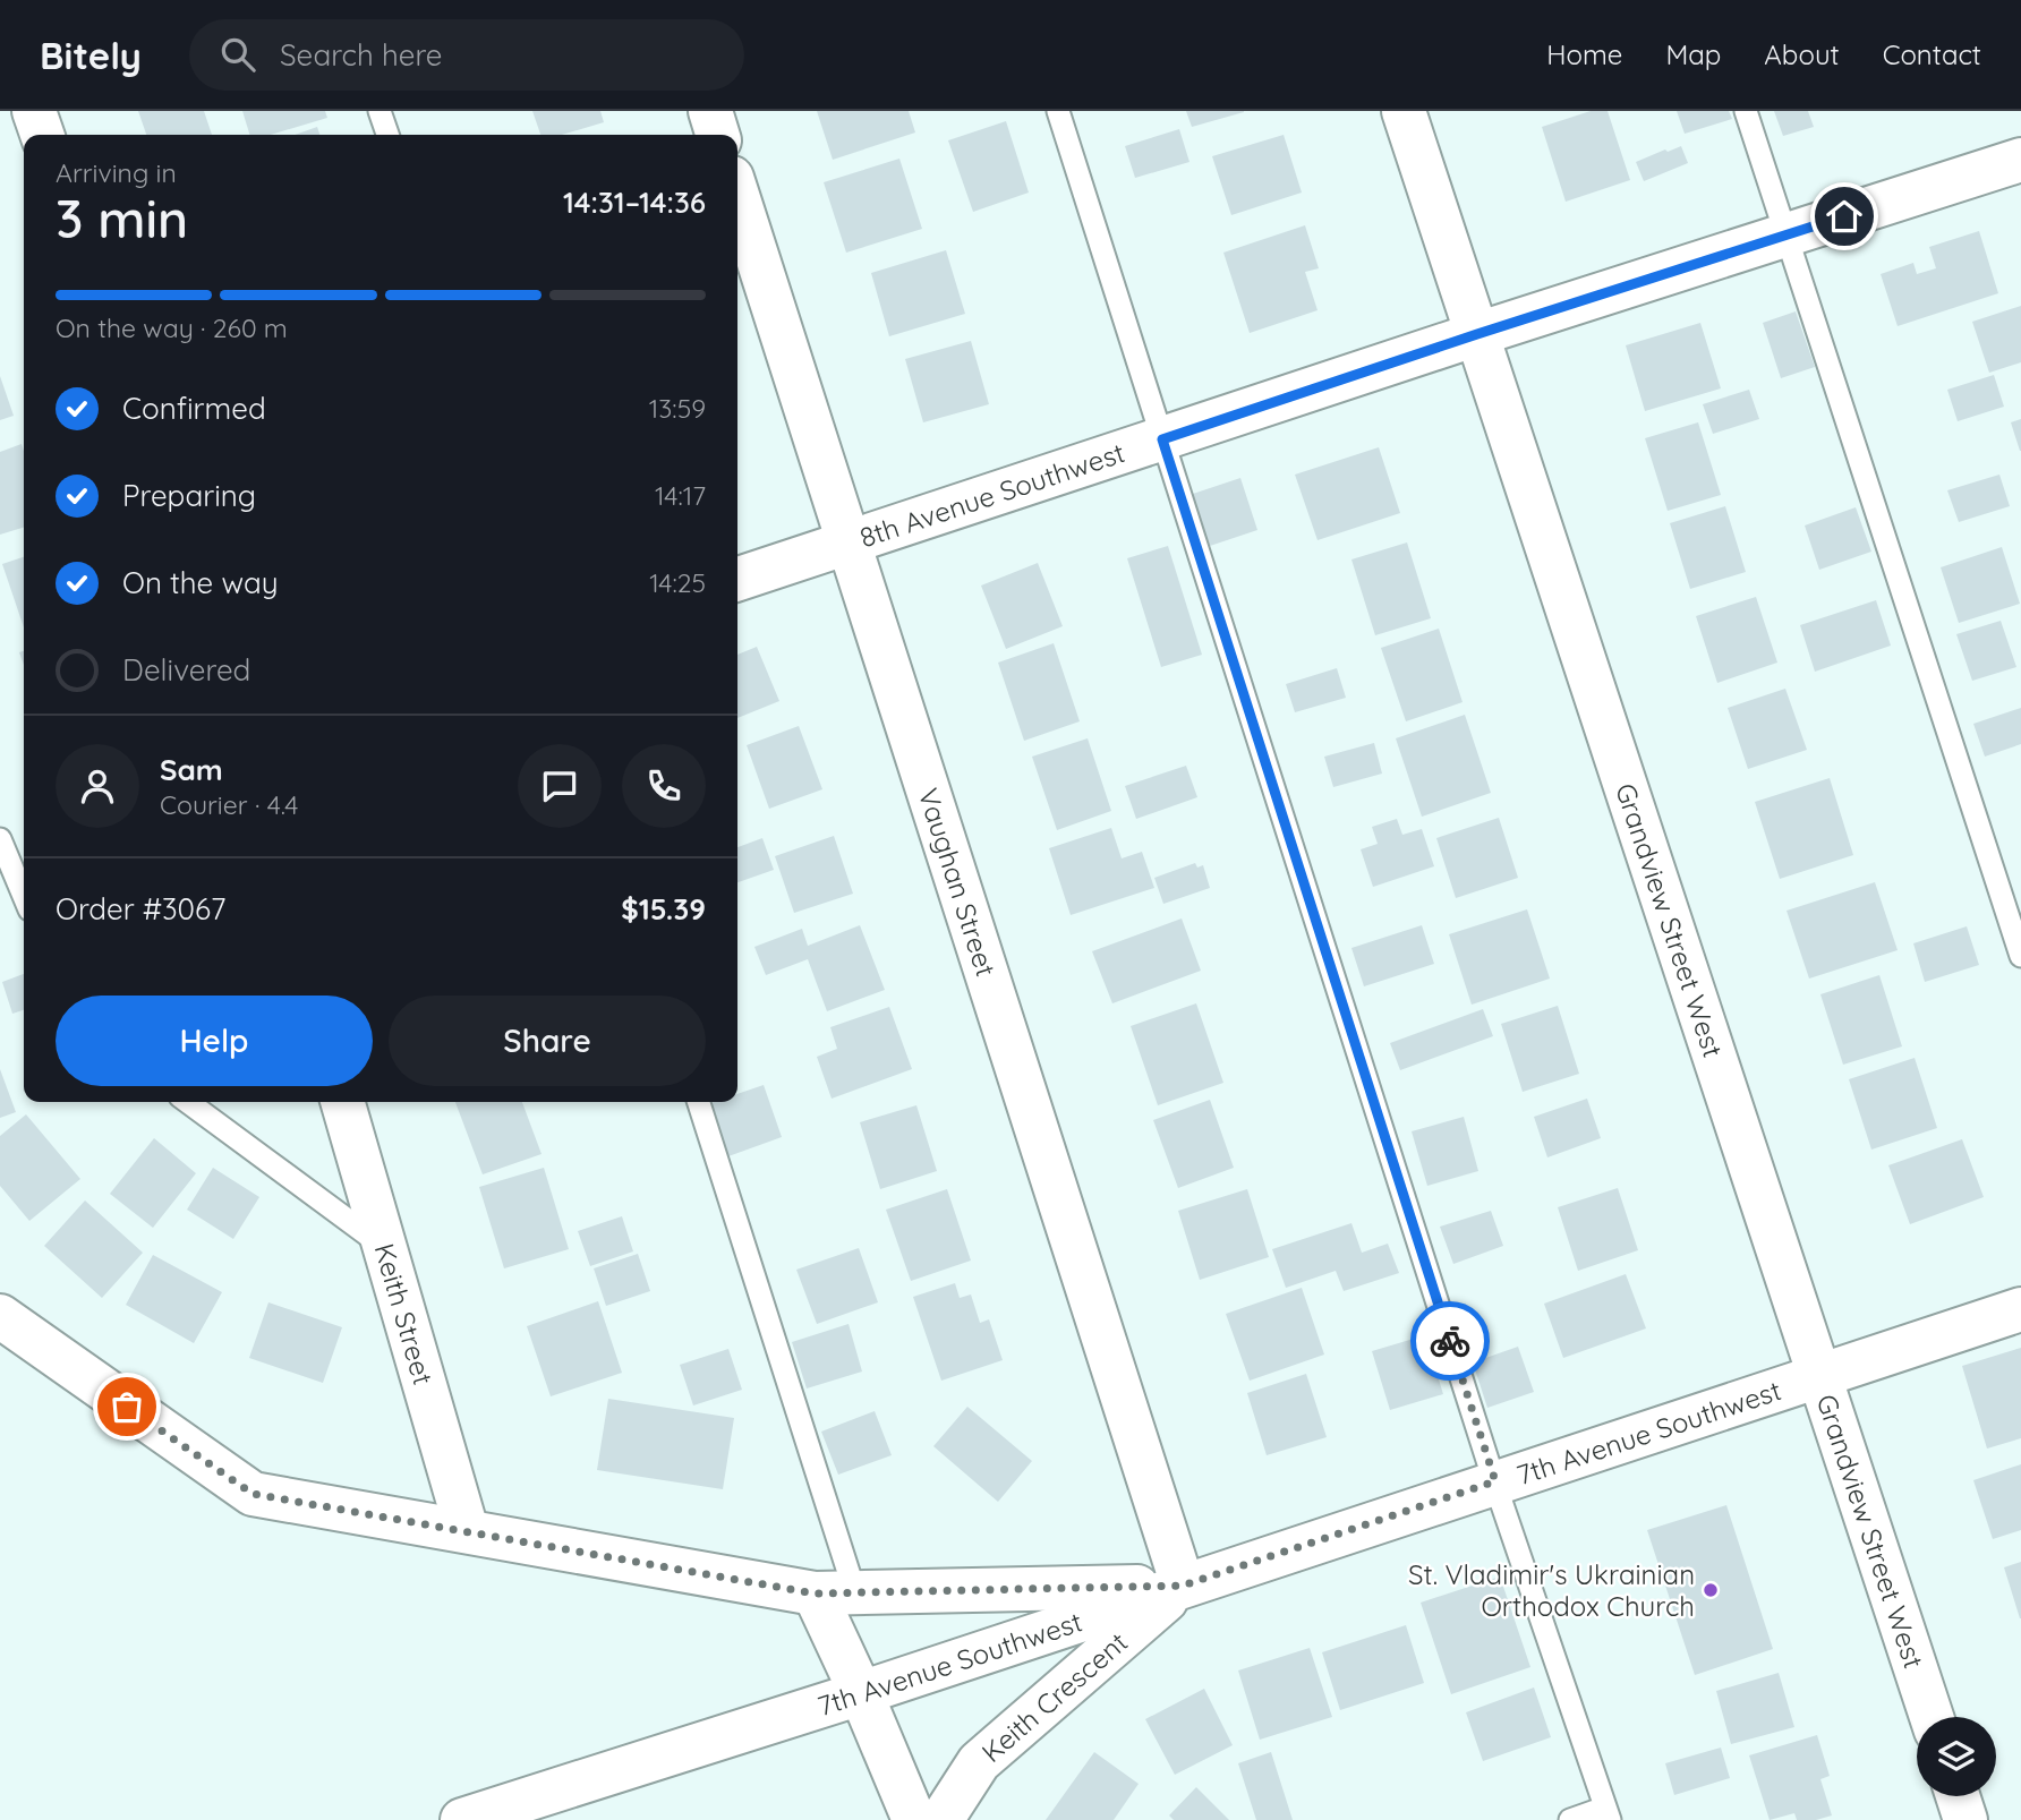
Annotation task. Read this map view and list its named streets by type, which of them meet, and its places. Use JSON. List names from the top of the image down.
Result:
{
  "streets": {
    "street": [
      "8th Avenue Southwest",
      "Vaughan Street",
      "Grandview Street West",
      "Keith Street",
      "7th Avenue Southwest",
      "Keith Crescent"
    ]
  },
  "crossings": [
    ["8th Avenue Southwest", "Vaughan Street"],
    ["8th Avenue Southwest", "Grandview Street West"],
    ["Vaughan Street", "7th Avenue Southwest"],
    ["Vaughan Street", "Keith Crescent"],
    ["Grandview Street West", "7th Avenue Southwest"],
    ["7th Avenue Southwest", "Keith Crescent"]
  ],
  "places": ["St. Vladimir's Ukrainian Orthodox Church"],
  "page": {
    "header": "Bitely",
    "search": "Search here",
    "nav": [
      "Home",
      "Map",
      "About",
      "Contact"
    ],
    "heading": ["3 min", "Arriving in", "14:31–14:36"],
    "panel": [
      "Sam",
      "Courier · 4.4",
      "Order #3067",
      "$15.39"
    ],
    "bar": "On the way · 260 m",
    "list": [
      ["Confirmed", "13:59"],
      ["Preparing", "14:17"],
      ["On the way", "14:25"],
      "Delivered"
    ],
    "buttons": ["Help", "Share"]
  }
}
